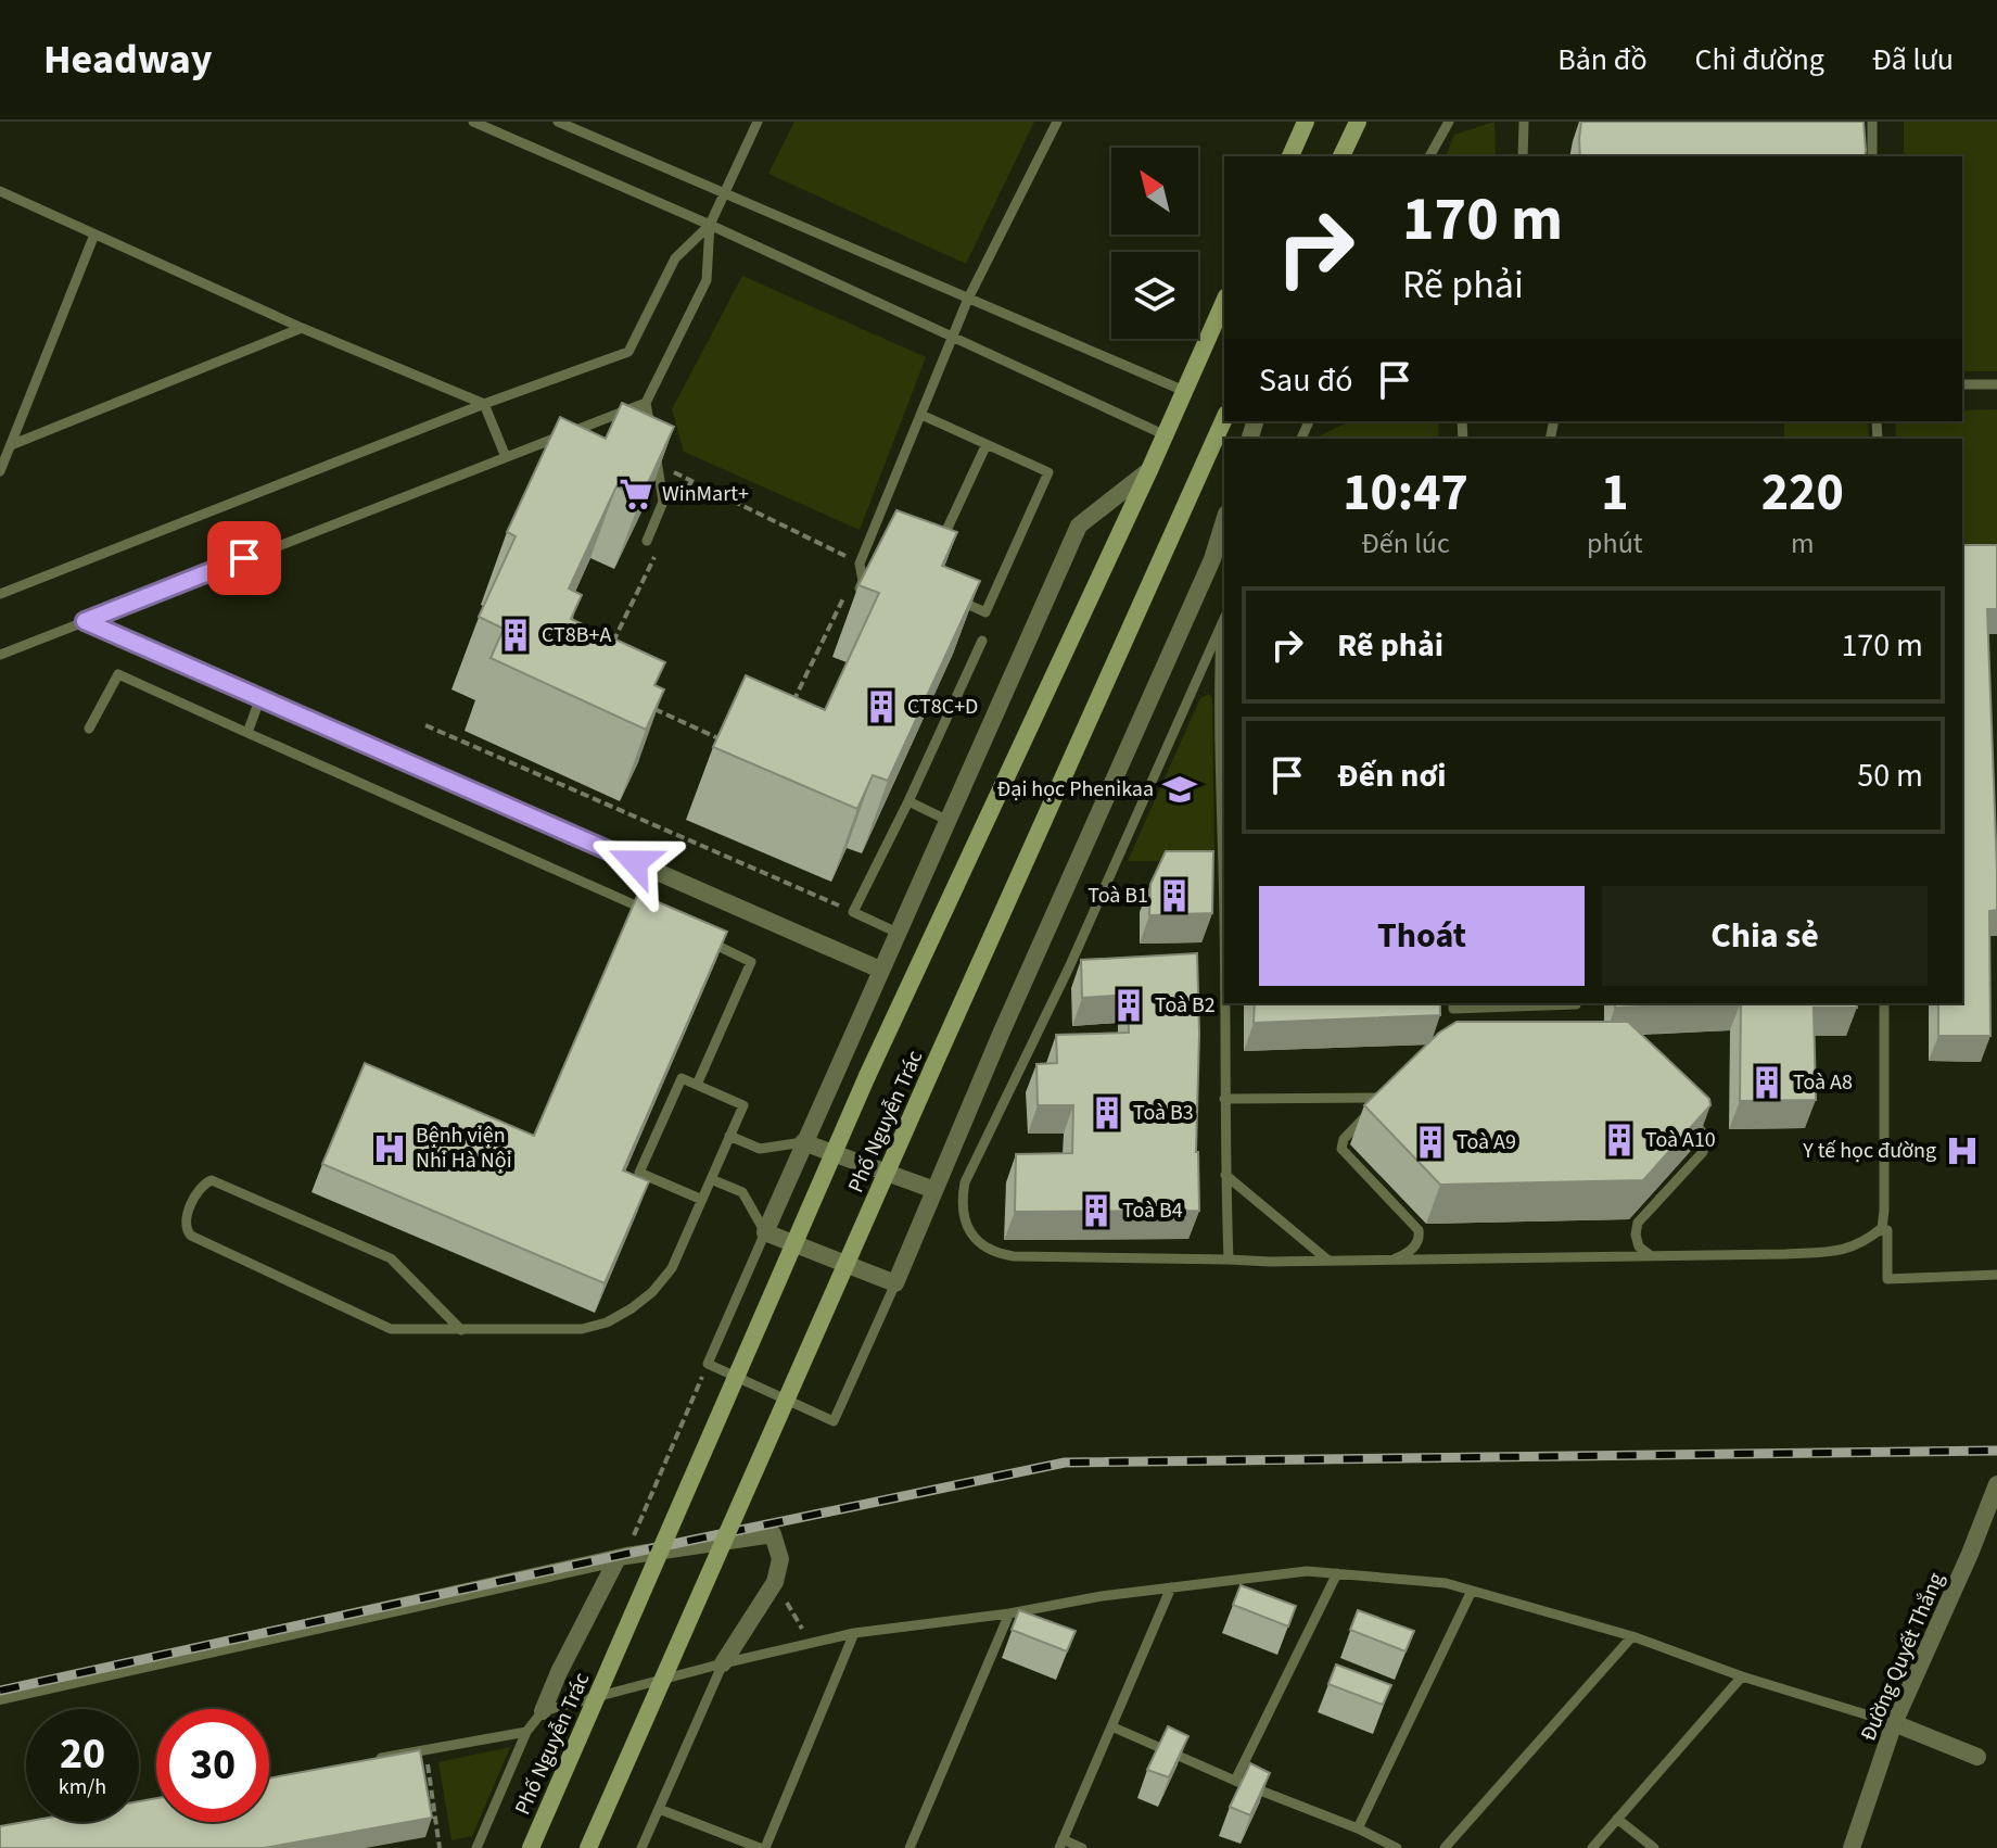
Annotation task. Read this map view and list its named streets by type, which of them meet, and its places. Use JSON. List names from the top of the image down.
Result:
{
  "streets": {
    "main road": ["Phố Nguyễn Trác"],
    "street": ["Đường Quyết Thắng"]
  },
  "places": {
    "supermarket": ["WinMart+"],
    "building": [
      "CT8B+A",
      "CT8C+D",
      "Toà B1",
      "Toà B2",
      "Toà A8",
      "Toà B3",
      "Toà A10",
      "Toà A9",
      "Toà B4"
    ],
    "school or university": ["Đại học Phenikaa"],
    "hospital": ["Bệnh viện Nhi Hà Nội", "Y tế học đường"]
  },
  "north": "top left",
  "page": {
    "header": "Headway",
    "nav": ["Bản đồ", "Chỉ đường", "Đã lưu"],
    "turn": ["170 m", "Rẽ phải"],
    "then": "Sau đó",
    "eta": [
      "10:47",
      "Đến lúc",
      "1",
      "phút",
      "220",
      "m"
    ],
    "list": [
      {
        "name": "Rẽ phải",
        "value": "170 m"
      },
      {
        "name": "Đến nơi",
        "value": "50 m"
      }
    ],
    "buttons": ["Thoát", "Chia sẻ"],
    "speed": "20 km/h",
    "limit": "30"
  }
}
